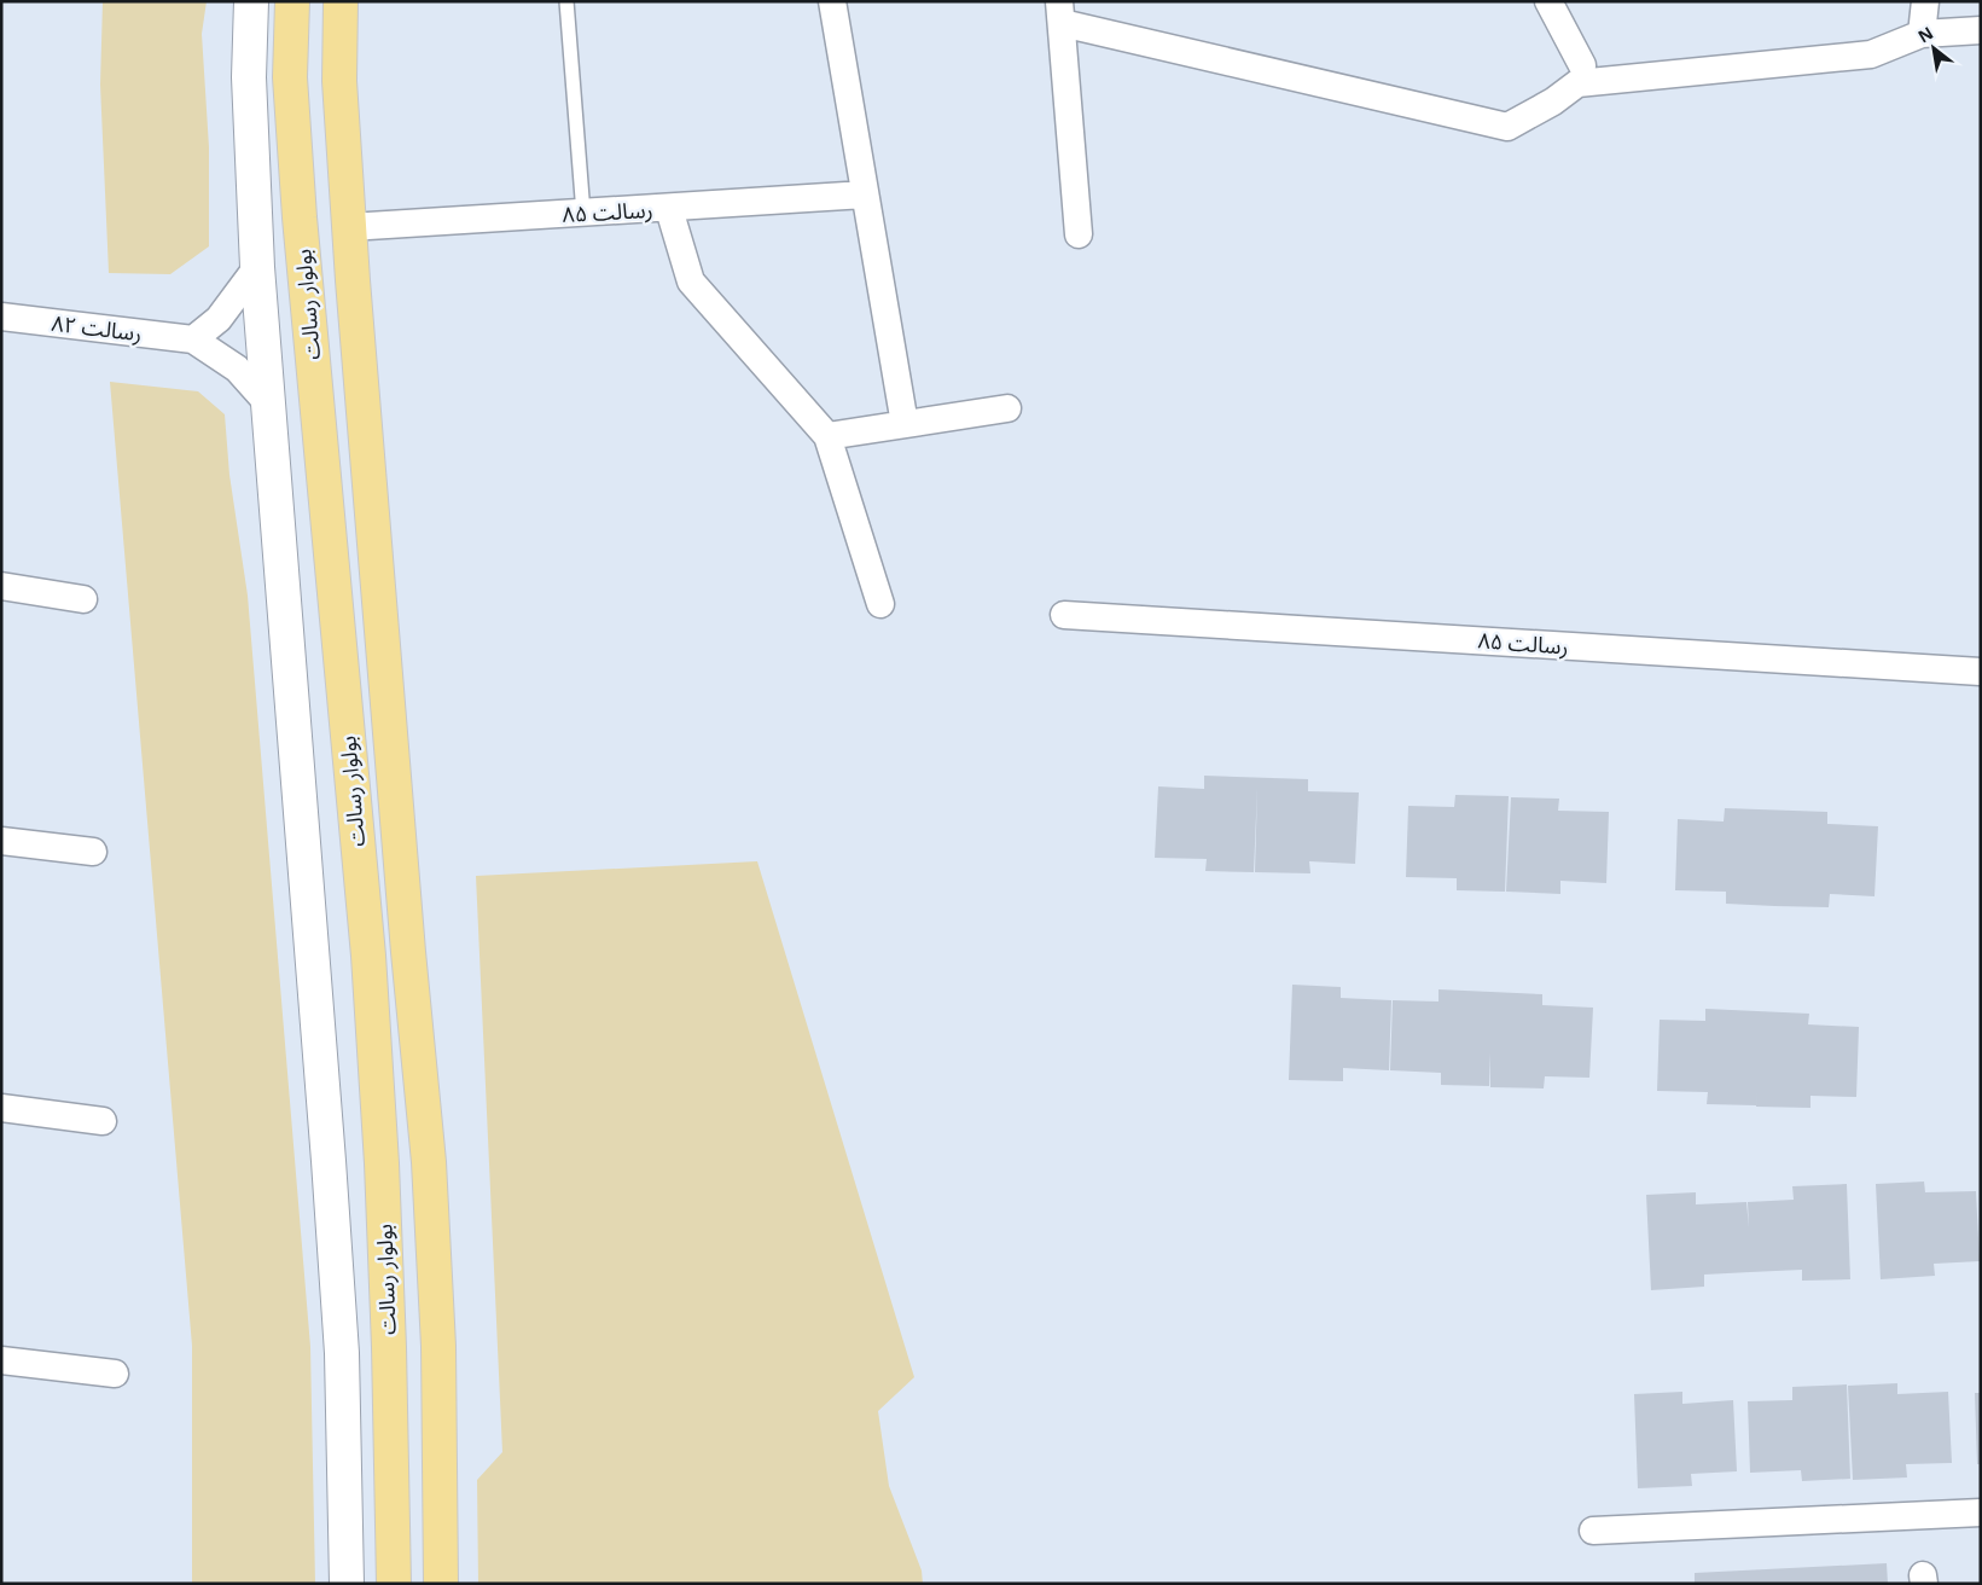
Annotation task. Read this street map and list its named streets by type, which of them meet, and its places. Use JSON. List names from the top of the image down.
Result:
{
  "streets": {
    "main road": ["بولوار رسالت"],
    "street": ["رسالت ۸۵", "رسالت ۸۲"]
  },
  "crossings": [
    ["رسالت ۸۵", "بولوار رسالت"]
  ],
  "north": "top left"
}
